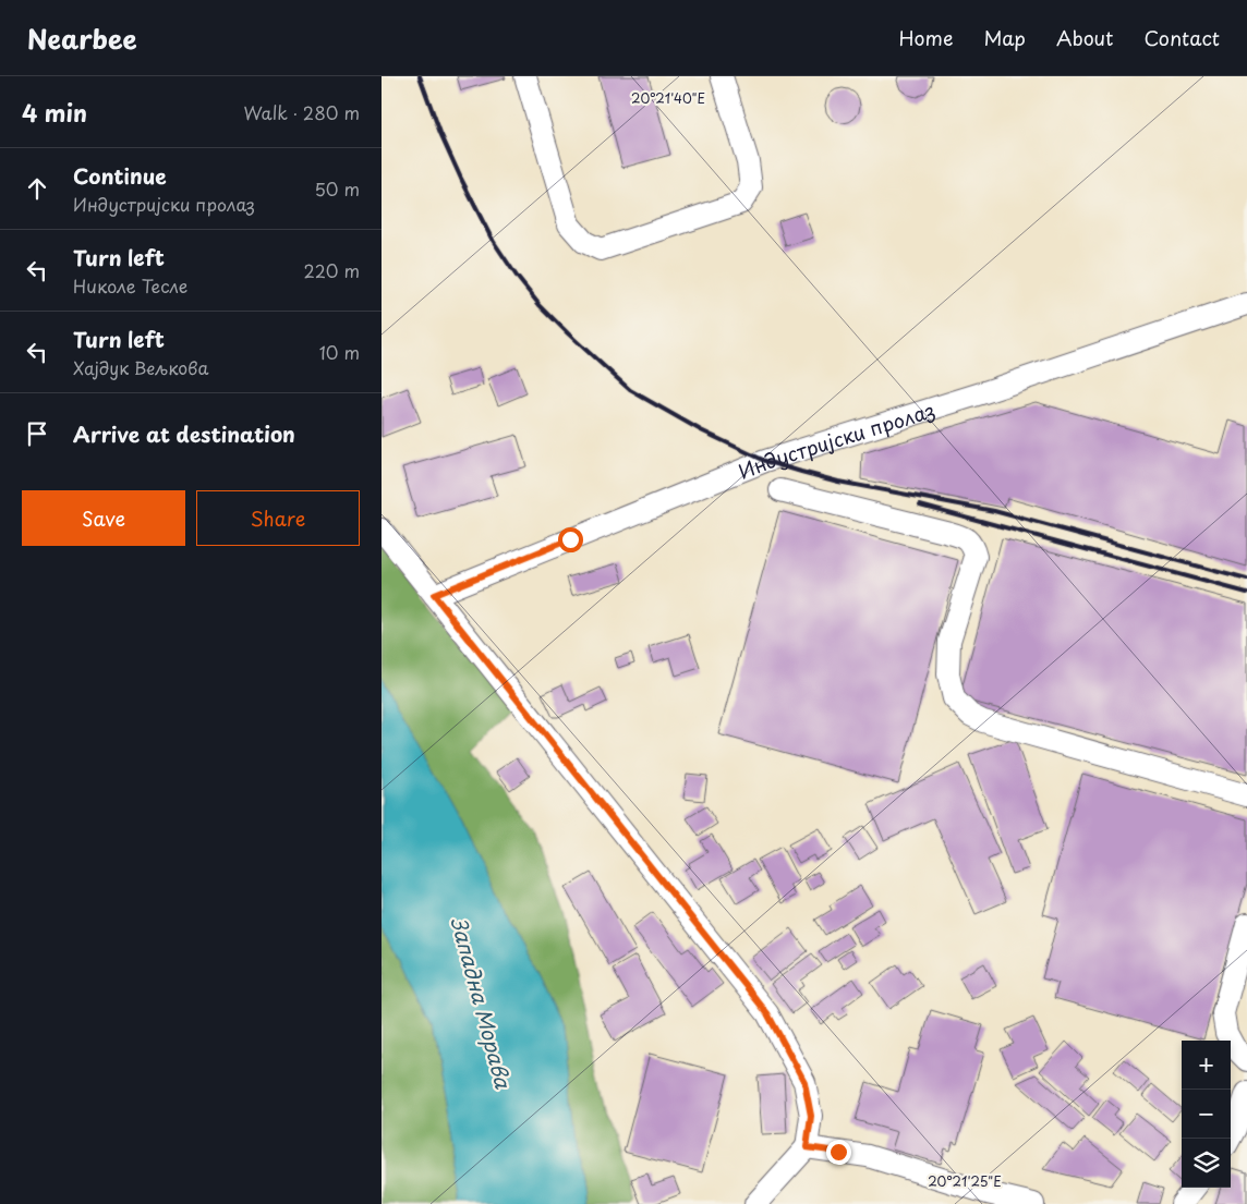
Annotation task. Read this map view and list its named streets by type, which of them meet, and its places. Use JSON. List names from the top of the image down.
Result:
{
  "streets": {
    "street": ["Индустријски пролаз"]
  },
  "water": ["Западна Морава"],
  "page": {
    "header": "Nearbee",
    "nav": [
      "Home",
      "Map",
      "About",
      "Contact"
    ],
    "heading": ["4 min", "Walk · 280 m"],
    "list": [
      ["Continue", "Индустријски пролаз", "50 m"],
      ["Turn left", "Николе Тесле", "220 m"],
      ["Turn left", "Хајдук Вељкова", "10 m"],
      "Arrive at destination"
    ],
    "buttons": ["Save", "Share"],
    "map_buttons": ["+", "−"]
  },
  "coordinates": ["20°21'40\"E", "20°21'25\"E"]
}
